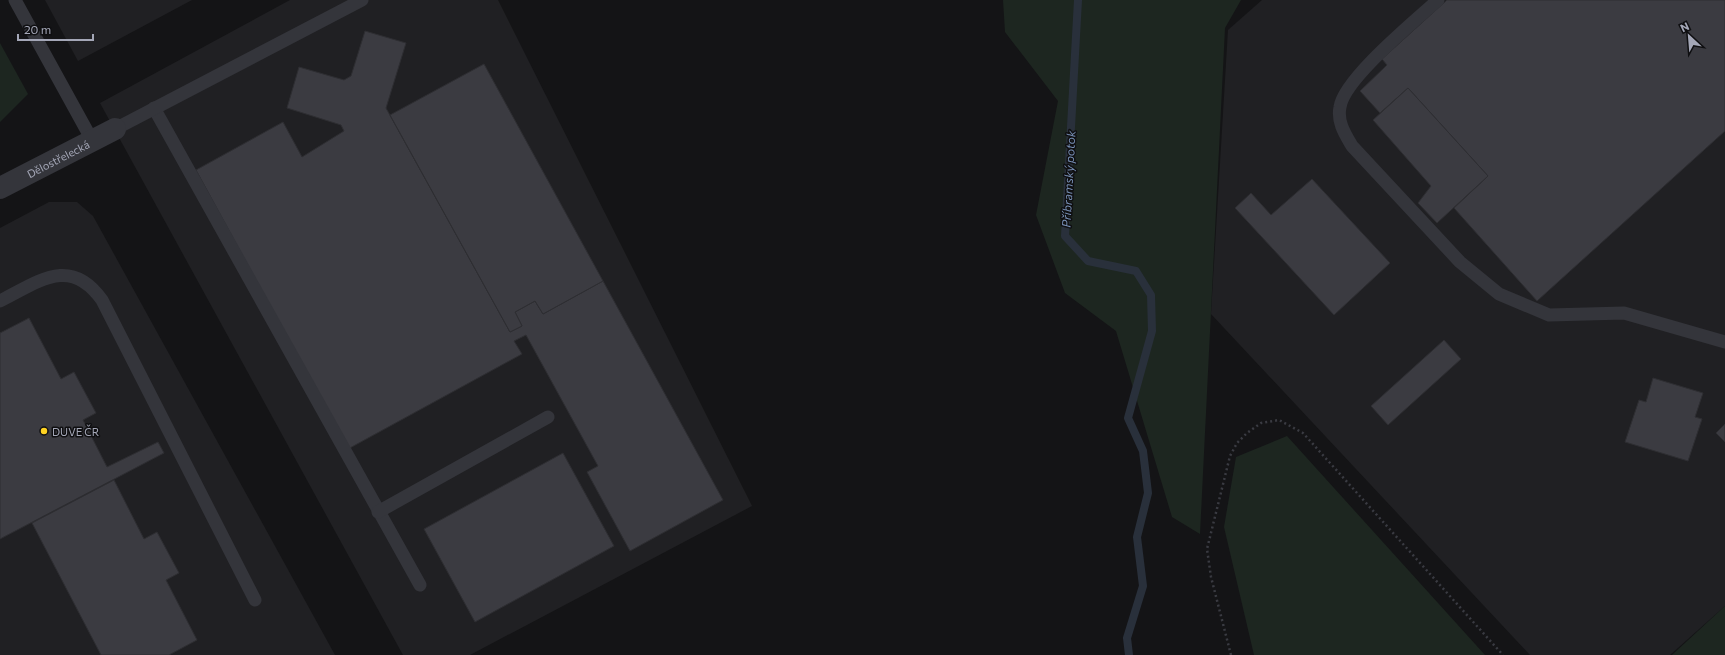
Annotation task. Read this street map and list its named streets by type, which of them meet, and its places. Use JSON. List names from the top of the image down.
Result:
{
  "streets": {
    "street": ["Dělostřelecká"]
  },
  "water": ["Příbramský potok"],
  "places": ["DUVE ČR"],
  "scale_bar": "20 m",
  "north": "top left"
}
